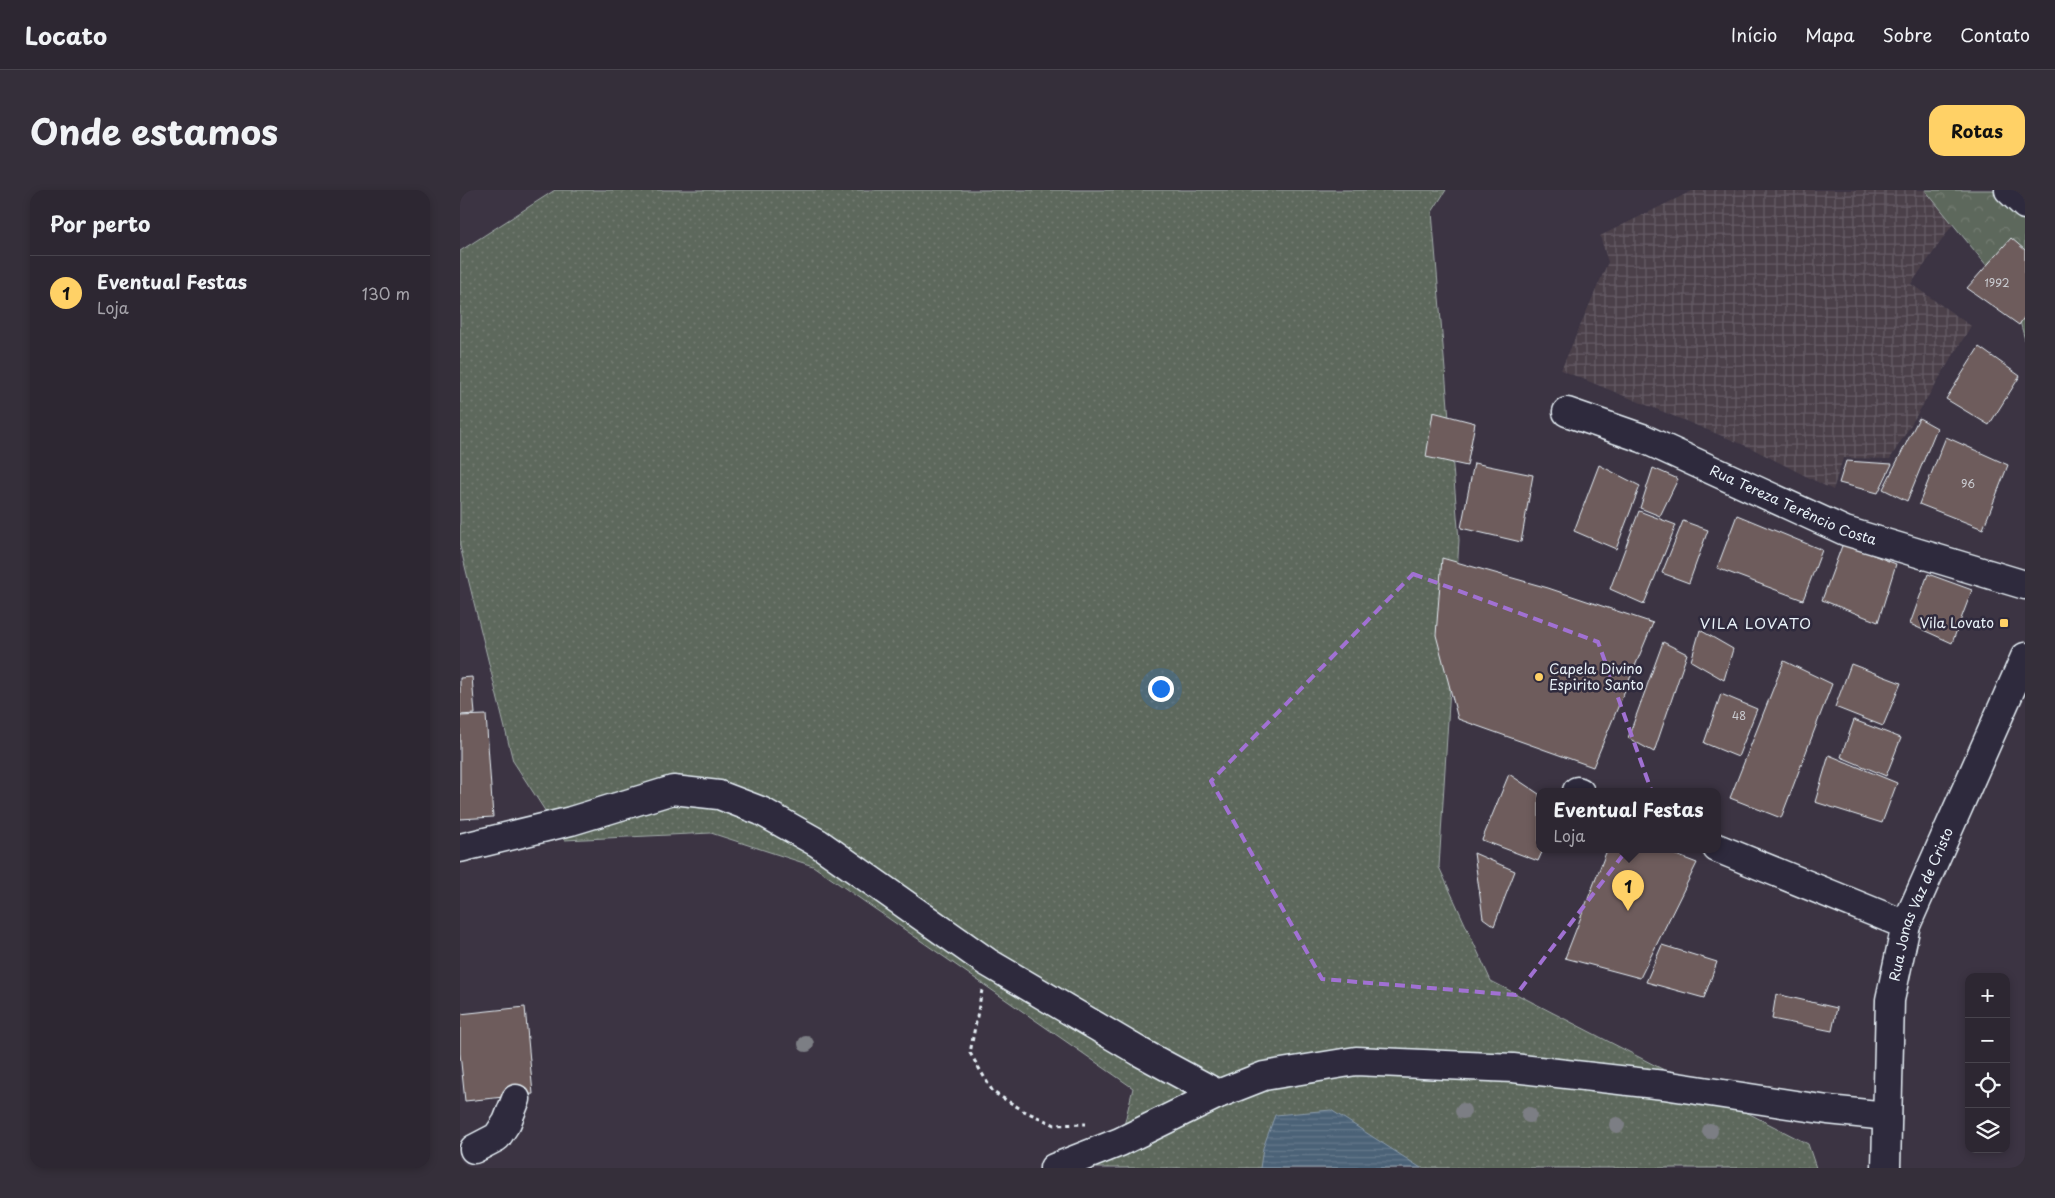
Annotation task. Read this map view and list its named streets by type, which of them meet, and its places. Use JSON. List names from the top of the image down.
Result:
{
  "streets": {
    "street": ["Rua Tereza Terêncio Costa", "Rua Jonas Vaz de Cristo"]
  },
  "districts": ["VILA LOVATO"],
  "places": {
    "transit": ["Vila Lovato"],
    "other": ["Capela Divino Espirito Santo"]
  },
  "house_numbers": ["1992", "96", "48"],
  "page": {
    "header": "Locato",
    "nav": [
      "Início",
      "Mapa",
      "Sobre",
      "Contato"
    ],
    "title": "Onde estamos",
    "buttons": "Rotas",
    "heading": "Por perto",
    "list": [
      {
        "mark": "1",
        "name": "Eventual Festas",
        "note": "Loja",
        "value": "130 m"
      }
    ],
    "popup": ["Eventual Festas", "Loja"],
    "pins": "1",
    "map_buttons": ["+", "−"]
  }
}
